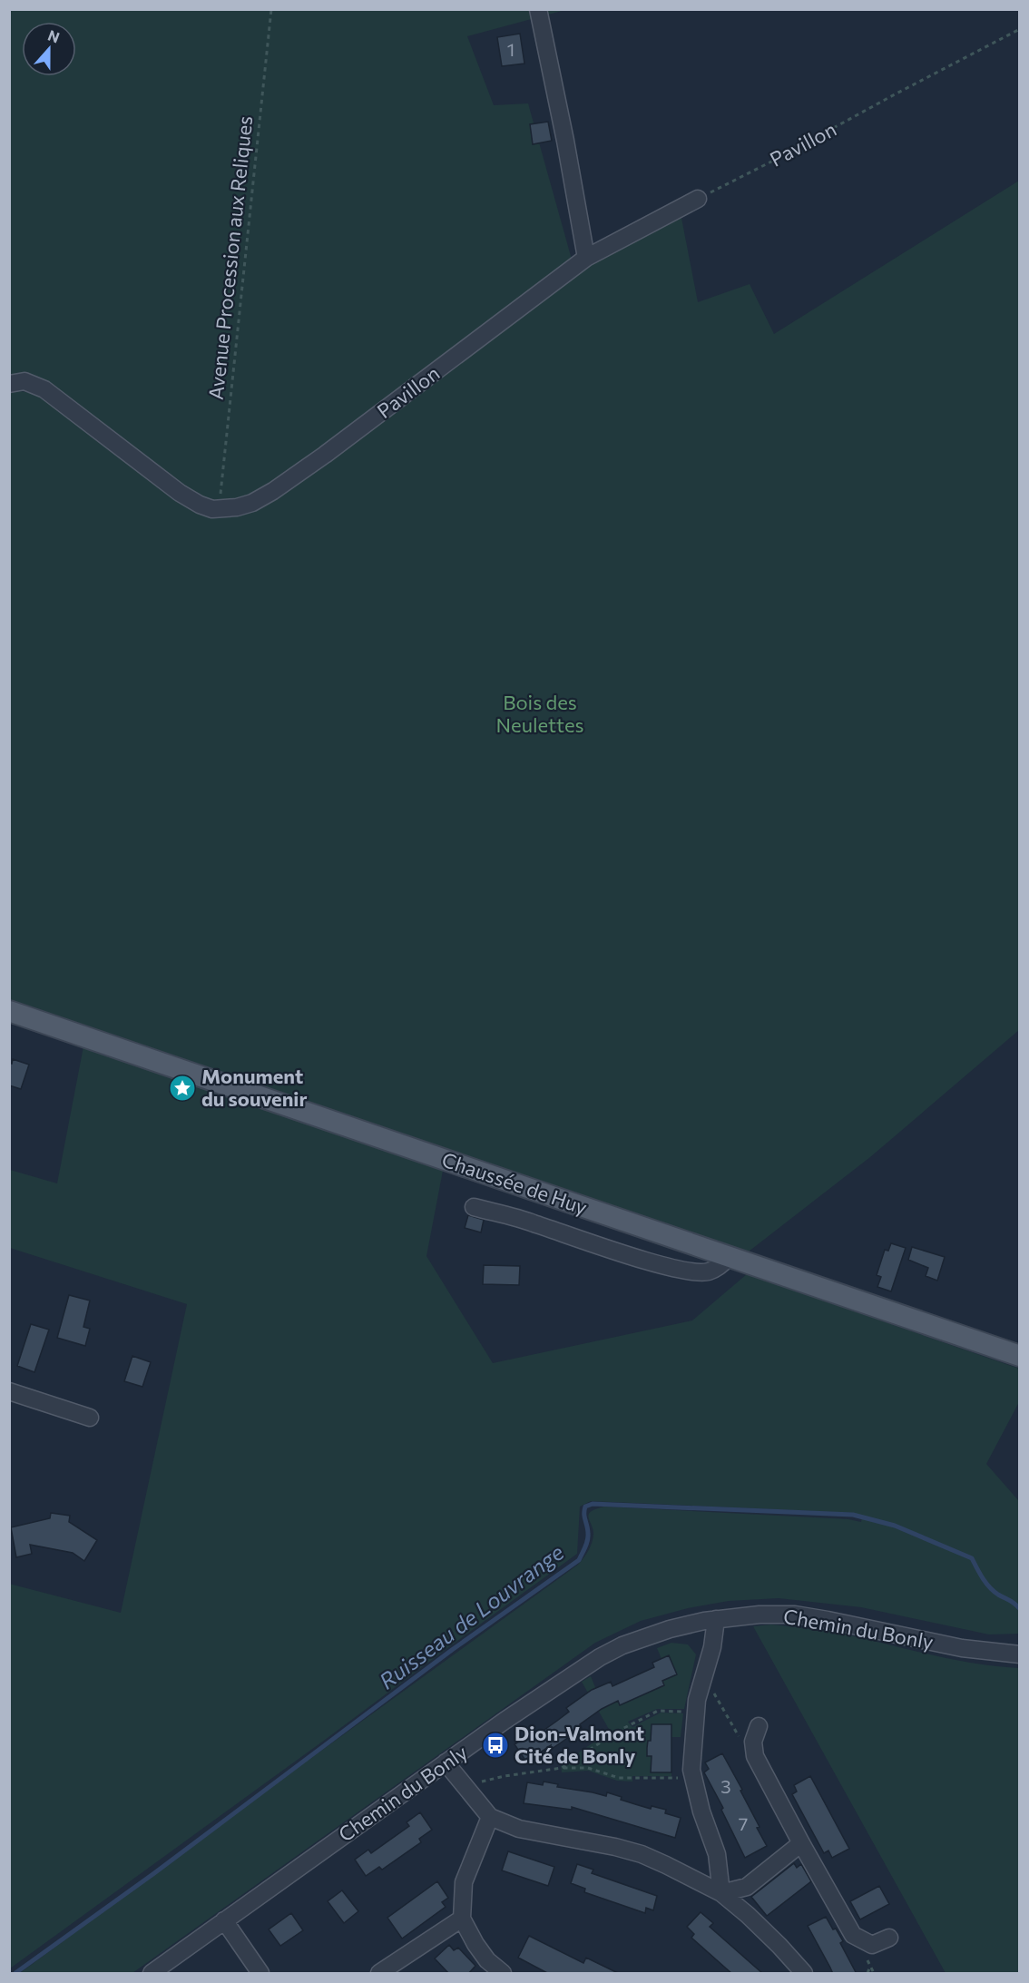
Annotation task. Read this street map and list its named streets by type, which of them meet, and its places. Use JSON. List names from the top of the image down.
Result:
{
  "streets": {
    "main road": ["Chaussée de Huy"],
    "street": ["Pavillon", "Chemin du Bonly"],
    "path": ["Avenue Procession aux Reliques"]
  },
  "crossings": [
    ["Pavillon", "Avenue Procession aux Reliques"]
  ],
  "water": ["Ruisseau de Louvrange"],
  "parks": ["Bois des Neulettes"],
  "places": {
    "place": ["Monument du souvenir"],
    "bus stop": ["Dion-Valmont Cité de Bonly"]
  },
  "house_numbers": ["1", "3", "7"],
  "north": "top"
}
